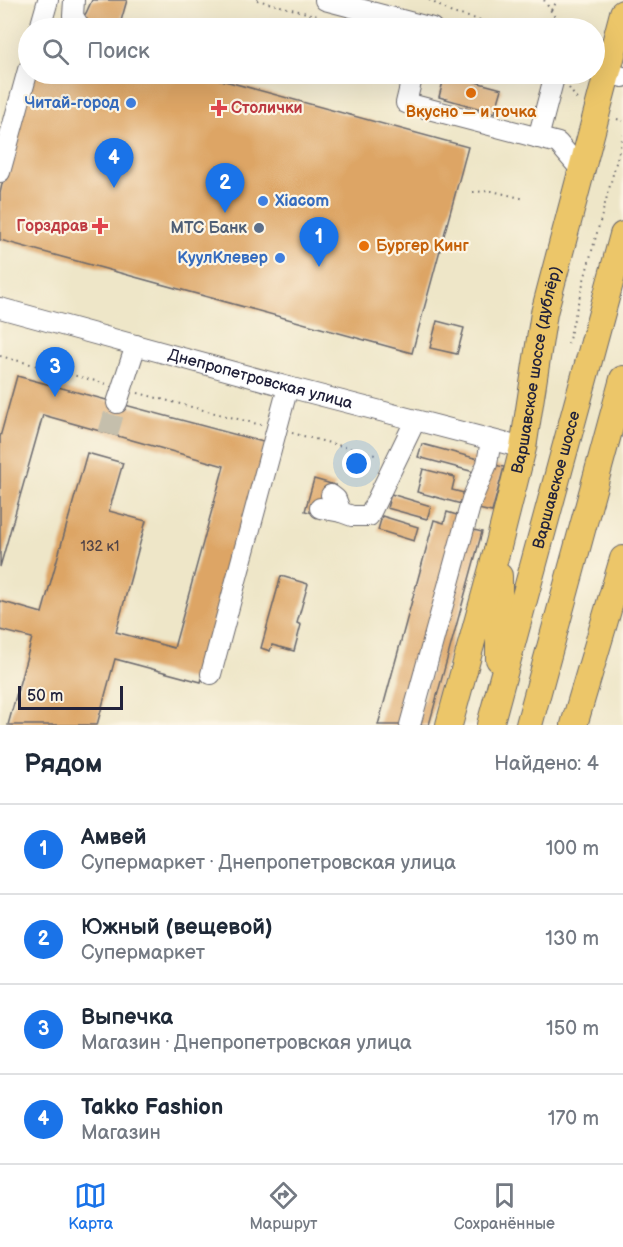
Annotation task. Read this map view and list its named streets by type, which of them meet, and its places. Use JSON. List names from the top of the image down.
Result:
{
  "streets": {
    "main road": ["Варшавское шоссе (дублёр)", "Варшавское шоссе"],
    "street": ["Днепропетровская улица"]
  },
  "crossings": [
    ["Варшавское шоссе (дублёр)", "Днепропетровская улица"]
  ],
  "places": {
    "other": [
      "Вкусно — и точка",
      "Читай-город",
      "Xiacom",
      "МТС Банк",
      "Бургер Кинг",
      "КуулКлевер"
    ],
    "health": ["Столички", "Горздрав"]
  },
  "house_numbers": ["132 к1"],
  "scale_bar": "50 m",
  "page": {
    "search": "Поиск",
    "pins": [
      "4",
      "2",
      "1",
      "3"
    ],
    "scale": "50 m",
    "heading": ["Рядом", "Найдено: 4"],
    "list": [
      {
        "mark": "1",
        "name": "Амвей",
        "note": "Супермаркет · Днепропетровская улица",
        "value": "100 m"
      },
      {
        "mark": "2",
        "name": "Южный (вещевой)",
        "note": "Супермаркет",
        "value": "130 m"
      },
      {
        "mark": "3",
        "name": "Выпечка",
        "note": "Магазин · Днепропетровская улица",
        "value": "150 m"
      },
      {
        "mark": "4",
        "name": "Takko Fashion",
        "note": "Магазин",
        "value": "170 m"
      }
    ],
    "nav": ["Карта", "Маршрут", "Сохранённые"]
  }
}
